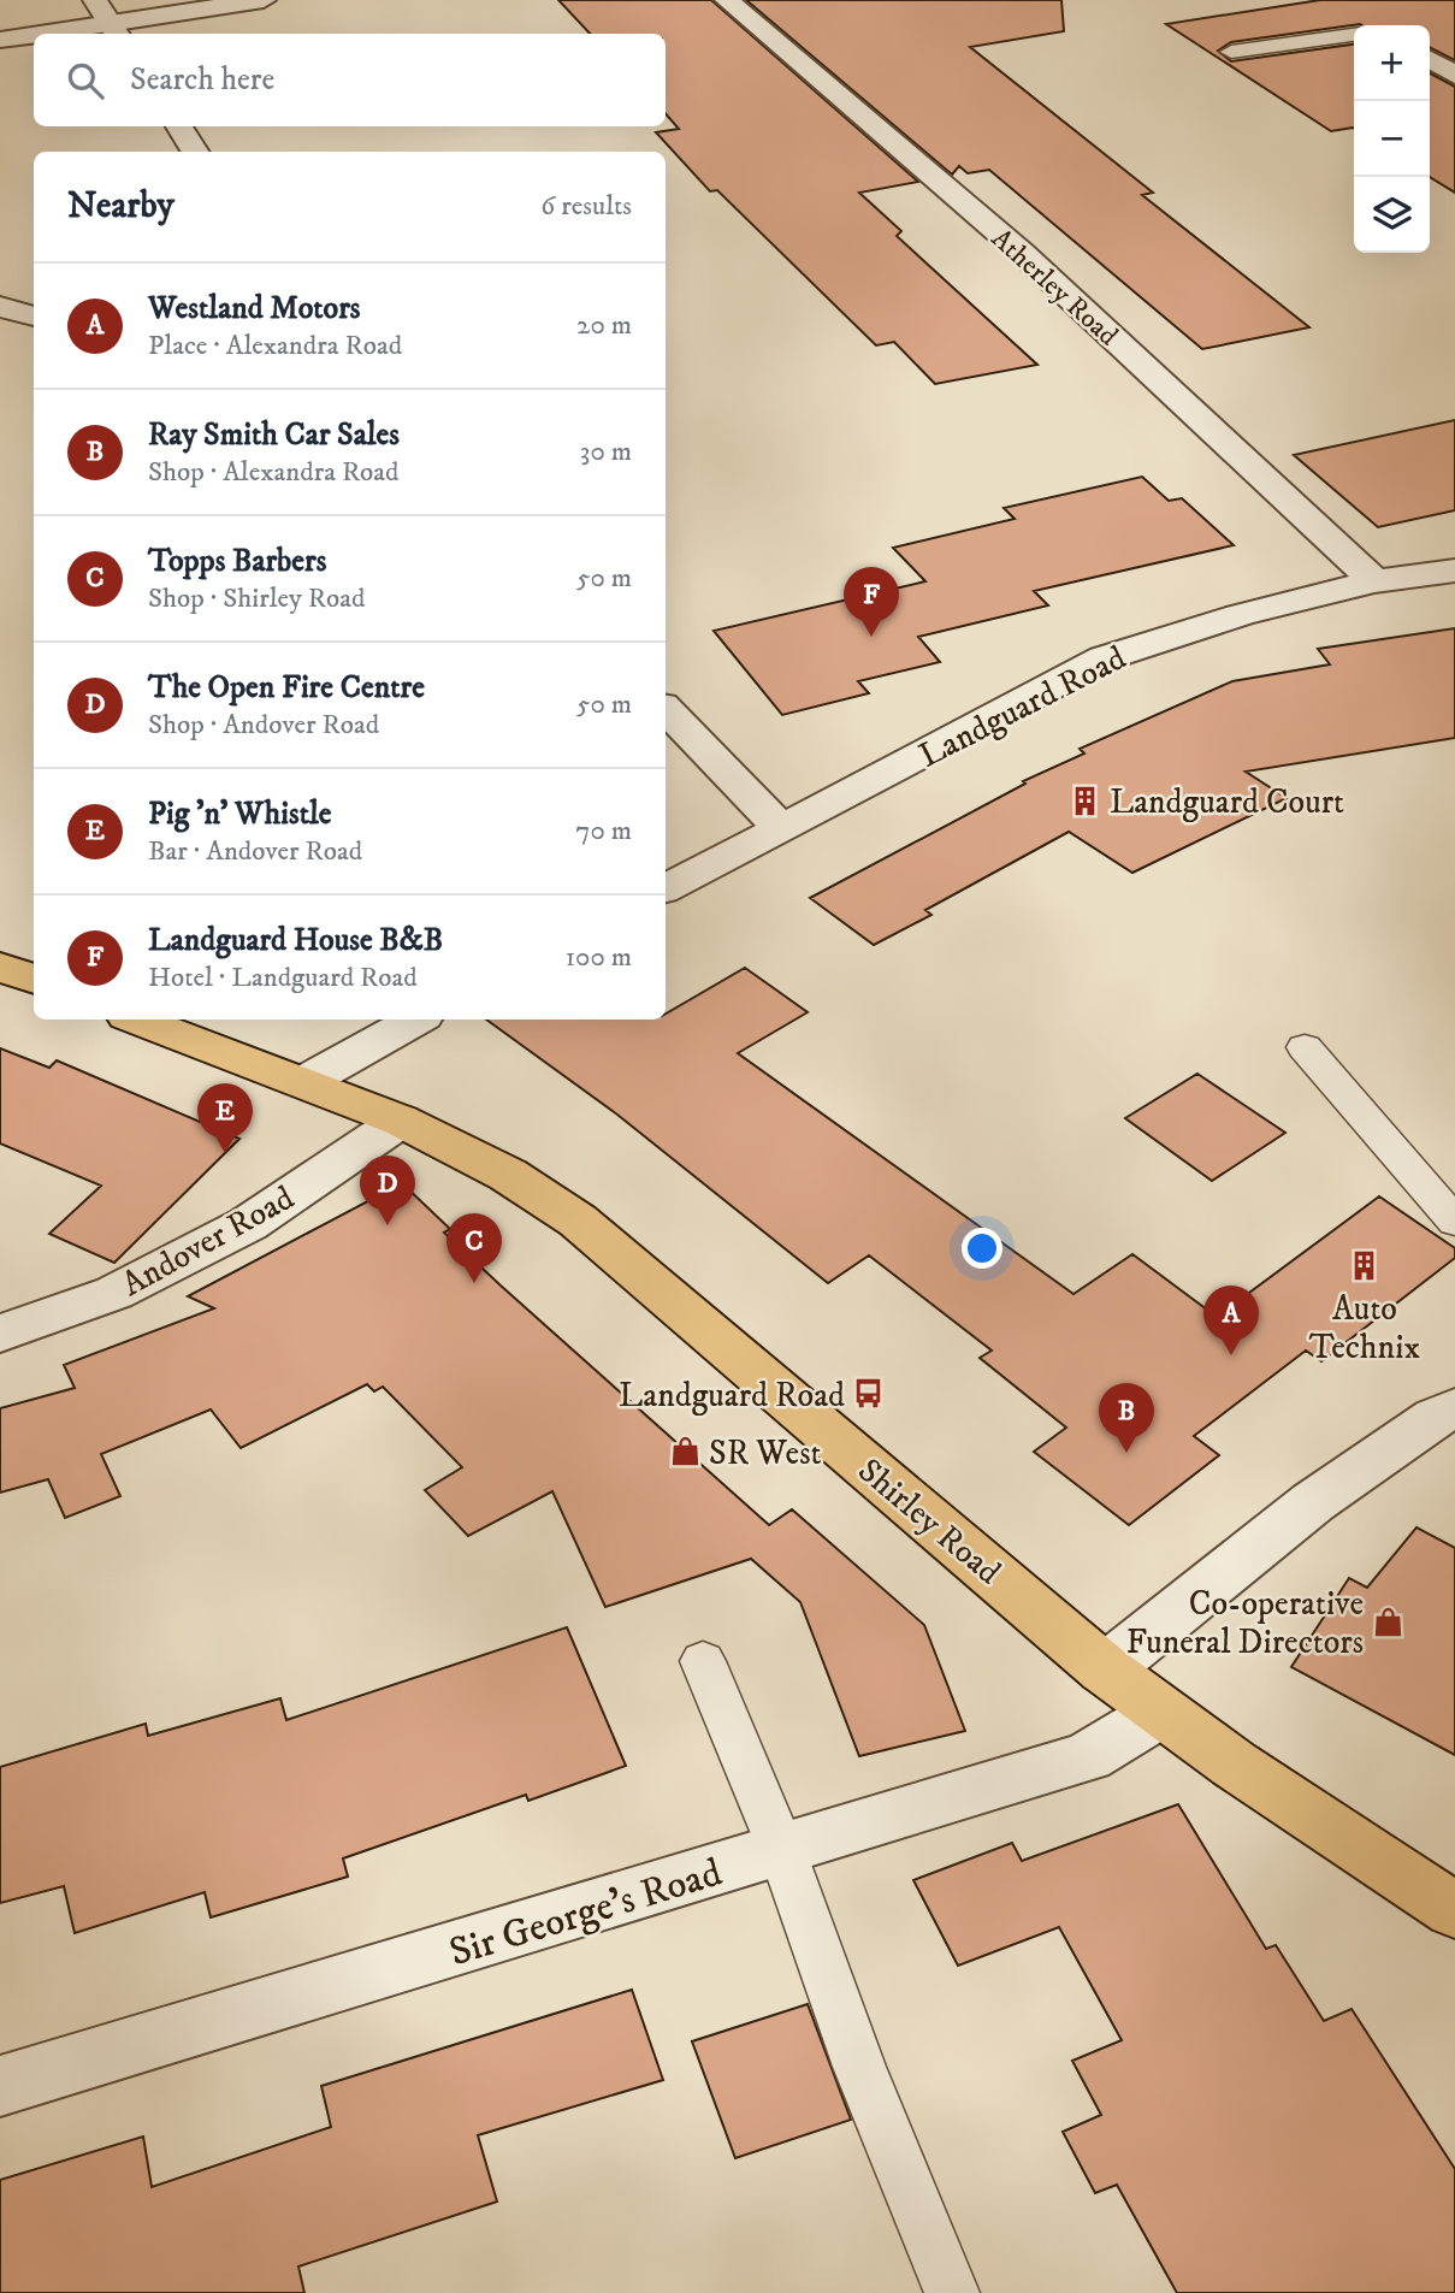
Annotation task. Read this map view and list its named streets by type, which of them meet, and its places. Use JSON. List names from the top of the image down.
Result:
{
  "streets": {
    "main road": ["Shirley Road"],
    "street": [
      "Atherley Road",
      "Landguard Road",
      "Andover Road",
      "Sir George's Road"
    ]
  },
  "crossings": [
    ["Atherley Road", "Landguard Road"],
    ["Andover Road", "Shirley Road"],
    ["Shirley Road", "Sir George's Road"]
  ],
  "places": {
    "building": ["Landguard Court", "Auto Technix"],
    "bus stop": ["Landguard Road"],
    "shop": ["SR West", "Co-operative Funeral Directors"]
  },
  "page": {
    "map_buttons": ["+", "−"],
    "search": "Search here",
    "heading": ["Nearby", "6 results"],
    "list": [
      {
        "mark": "A",
        "name": "Westland Motors",
        "note": "Place · Alexandra Road",
        "value": "20 m"
      },
      {
        "mark": "B",
        "name": "Ray Smith Car Sales",
        "note": "Shop · Alexandra Road",
        "value": "30 m"
      },
      {
        "mark": "C",
        "name": "Topps Barbers",
        "note": "Shop · Shirley Road",
        "value": "50 m"
      },
      {
        "mark": "D",
        "name": "The Open Fire Centre",
        "note": "Shop · Andover Road",
        "value": "50 m"
      },
      {
        "mark": "E",
        "name": "Pig 'n' Whistle",
        "note": "Bar · Andover Road",
        "value": "70 m"
      },
      {
        "mark": "F",
        "name": "Landguard House B&B",
        "note": "Hotel · Landguard Road",
        "value": "100 m"
      }
    ],
    "pins": [
      "F",
      "E",
      "D",
      "C",
      "A",
      "B"
    ]
  }
}
